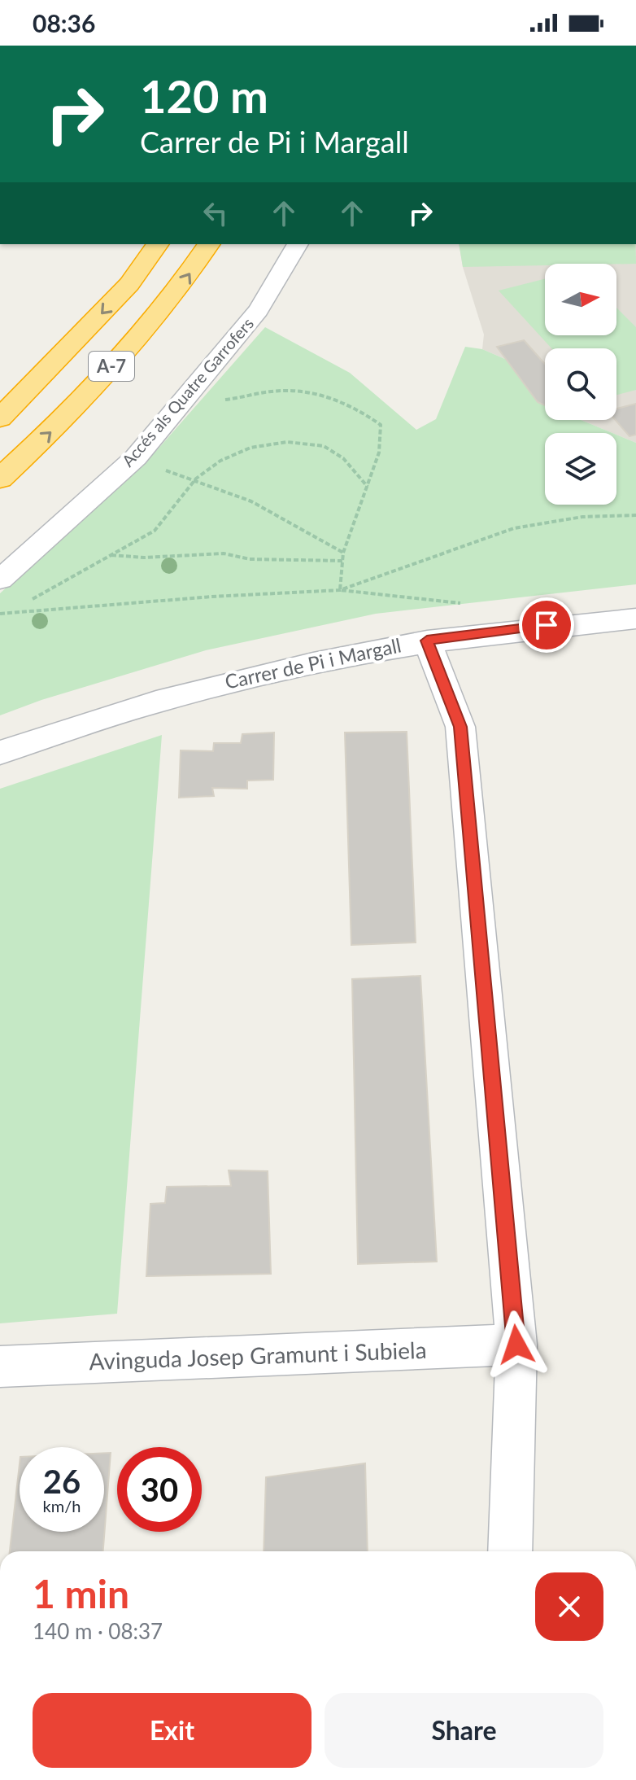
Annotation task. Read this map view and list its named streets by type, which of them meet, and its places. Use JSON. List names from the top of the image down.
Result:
{
  "streets": {
    "highway": ["A-7"],
    "street": ["Accés als Quatre Garrofers", "Carrer de Pi i Margall", "Avinguda Josep Gramunt i Subiela"]
  },
  "north": "right",
  "page": {
    "status": "08:36",
    "turn": ["120 m", "Carrer de Pi i Margall"],
    "speed": "26 km/h",
    "limit": "30",
    "heading": ["1 min", "140 m · 08:37"],
    "buttons": ["Exit", "Share"]
  }
}
